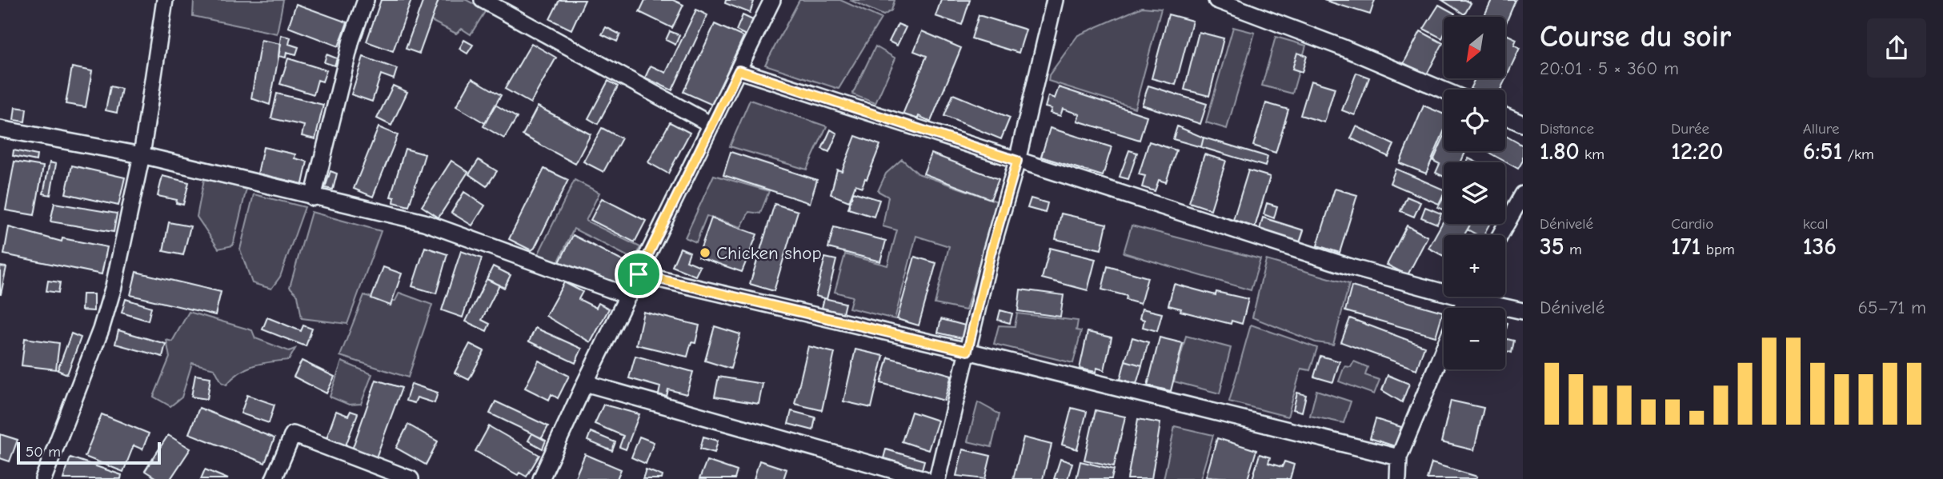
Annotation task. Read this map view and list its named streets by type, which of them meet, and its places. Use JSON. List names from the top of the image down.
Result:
{
  "places": ["Chicken shop"],
  "scale_bar": "50 m",
  "north": "bottom left",
  "page": {
    "heading": ["Course du soir", "20:01 · 5 × 360 m"],
    "map_buttons": ["+", "−"],
    "stats": [
      ["Distance", "1.80 km"],
      ["Durée", "12:20"],
      ["Allure", "6:51 /km"],
      ["Dénivelé", "35 m"],
      ["Cardio", "171 bpm"],
      ["kcal", "136"]
    ],
    "chart": ["Dénivelé", "65–71 m"],
    "scale": "50 m"
  }
}
